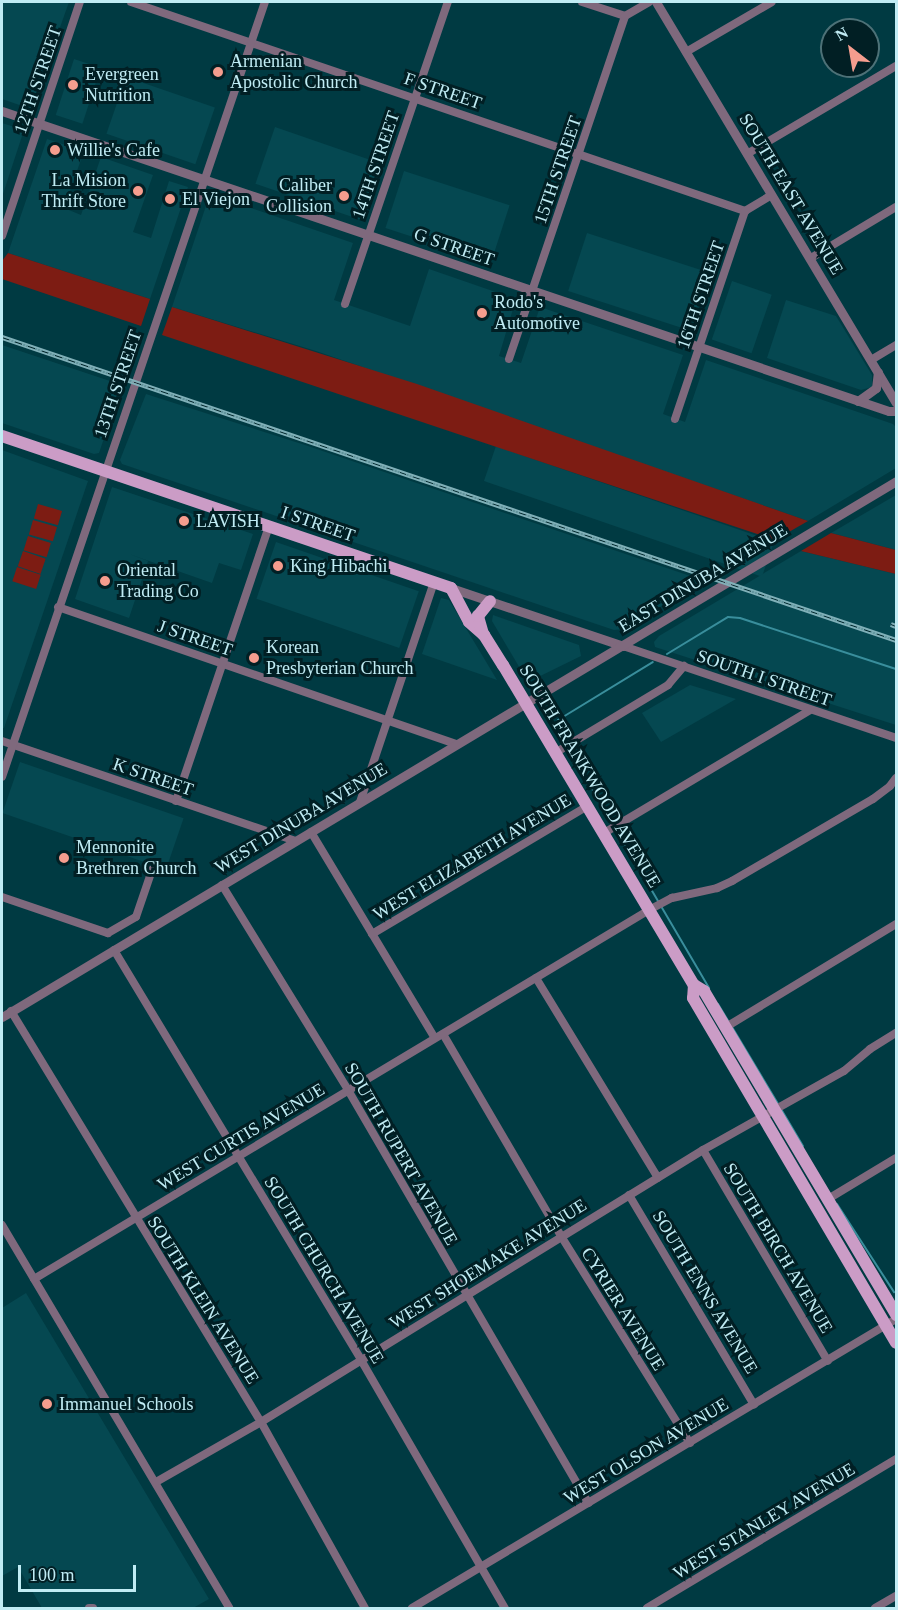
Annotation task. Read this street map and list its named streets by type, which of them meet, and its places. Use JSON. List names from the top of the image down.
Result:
{
  "streets": {
    "main road": ["I STREET", "SOUTH FRANKWOOD AVENUE"],
    "street": [
      "12TH STREET",
      "F STREET",
      "14TH STREET",
      "15TH STREET",
      "SOUTH EAST AVENUE",
      "G STREET",
      "16TH STREET",
      "13TH STREET",
      "EAST DINUBA AVENUE",
      "J STREET",
      "SOUTH I STREET",
      "K STREET",
      "WEST DINUBA AVENUE",
      "WEST ELIZABETH AVENUE",
      "WEST CURTIS AVENUE",
      "SOUTH RUPERT AVENUE",
      "SOUTH BIRCH AVENUE",
      "WEST SHOEMAKE AVENUE",
      "SOUTH CHURCH AVENUE",
      "SOUTH ENNS AVENUE",
      "SOUTH KLEIN AVENUE",
      "CYRIER AVENUE",
      "WEST OLSON AVENUE",
      "WEST STANLEY AVENUE"
    ]
  },
  "crossings": [
    ["12TH STREET", "G STREET"],
    ["F STREET", "14TH STREET"],
    ["F STREET", "15TH STREET"],
    ["F STREET", "16TH STREET"],
    ["F STREET", "13TH STREET"],
    ["14TH STREET", "G STREET"],
    ["15TH STREET", "G STREET"],
    ["G STREET", "16TH STREET"],
    ["G STREET", "13TH STREET"],
    ["13TH STREET", "I STREET"],
    ["13TH STREET", "J STREET"],
    ["13TH STREET", "K STREET"],
    ["I STREET", "EAST DINUBA AVENUE"],
    ["I STREET", "SOUTH I STREET"],
    ["I STREET", "SOUTH FRANKWOOD AVENUE"],
    ["EAST DINUBA AVENUE", "SOUTH I STREET"],
    ["EAST DINUBA AVENUE", "SOUTH FRANKWOOD AVENUE"],
    ["EAST DINUBA AVENUE", "WEST DINUBA AVENUE"],
    ["J STREET", "WEST DINUBA AVENUE"],
    ["SOUTH FRANKWOOD AVENUE", "WEST DINUBA AVENUE"],
    ["SOUTH FRANKWOOD AVENUE", "WEST ELIZABETH AVENUE"],
    ["SOUTH FRANKWOOD AVENUE", "WEST CURTIS AVENUE"],
    ["SOUTH FRANKWOOD AVENUE", "WEST SHOEMAKE AVENUE"],
    ["SOUTH FRANKWOOD AVENUE", "WEST OLSON AVENUE"],
    ["K STREET", "WEST DINUBA AVENUE"],
    ["WEST DINUBA AVENUE", "SOUTH RUPERT AVENUE"],
    ["WEST DINUBA AVENUE", "SOUTH CHURCH AVENUE"],
    ["WEST DINUBA AVENUE", "SOUTH KLEIN AVENUE"],
    ["WEST DINUBA AVENUE", "CYRIER AVENUE"],
    ["WEST ELIZABETH AVENUE", "CYRIER AVENUE"],
    ["WEST CURTIS AVENUE", "SOUTH RUPERT AVENUE"],
    ["WEST CURTIS AVENUE", "SOUTH CHURCH AVENUE"],
    ["WEST CURTIS AVENUE", "SOUTH KLEIN AVENUE"],
    ["WEST CURTIS AVENUE", "CYRIER AVENUE"],
    ["SOUTH RUPERT AVENUE", "WEST SHOEMAKE AVENUE"],
    ["SOUTH RUPERT AVENUE", "WEST OLSON AVENUE"],
    ["SOUTH BIRCH AVENUE", "WEST SHOEMAKE AVENUE"],
    ["SOUTH BIRCH AVENUE", "WEST OLSON AVENUE"],
    ["WEST SHOEMAKE AVENUE", "SOUTH CHURCH AVENUE"],
    ["WEST SHOEMAKE AVENUE", "SOUTH ENNS AVENUE"],
    ["WEST SHOEMAKE AVENUE", "SOUTH KLEIN AVENUE"],
    ["WEST SHOEMAKE AVENUE", "CYRIER AVENUE"],
    ["SOUTH CHURCH AVENUE", "WEST OLSON AVENUE"],
    ["SOUTH ENNS AVENUE", "WEST OLSON AVENUE"],
    ["CYRIER AVENUE", "WEST OLSON AVENUE"]
  ],
  "places": [
    "Armenian Apostolic Church",
    "Evergreen Nutrition",
    "Willie's Cafe",
    "La Mision Thrift Store",
    "Caliber Collision",
    "El Viejon",
    "Rodo's Automotive",
    "LAVISH",
    "King Hibachi",
    "Oriental Trading Co",
    "Korean Presbyterian Church",
    "Mennonite Brethren Church",
    "Immanuel Schools"
  ],
  "scale_bar": "100 m",
  "north": "top left"
}
